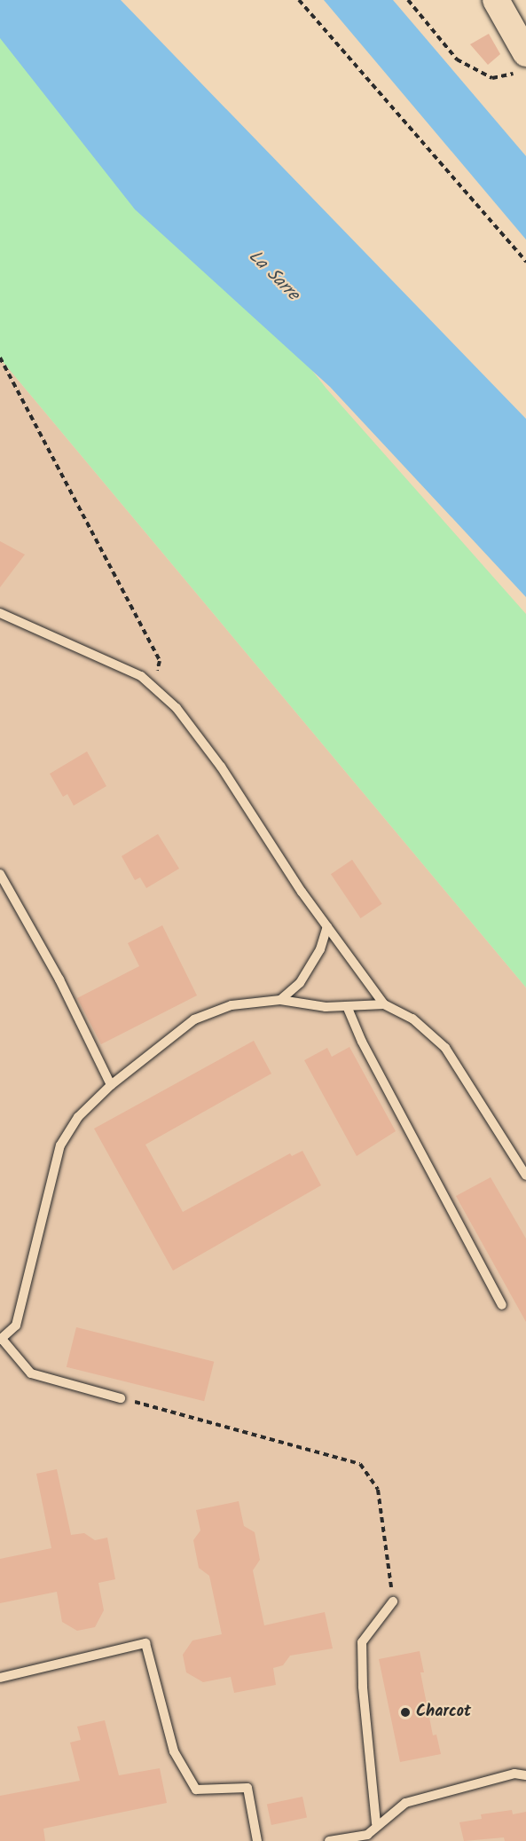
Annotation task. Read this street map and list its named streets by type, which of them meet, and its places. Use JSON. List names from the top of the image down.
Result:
{
  "water": ["La Sarre"],
  "places": ["Charcot"]
}
